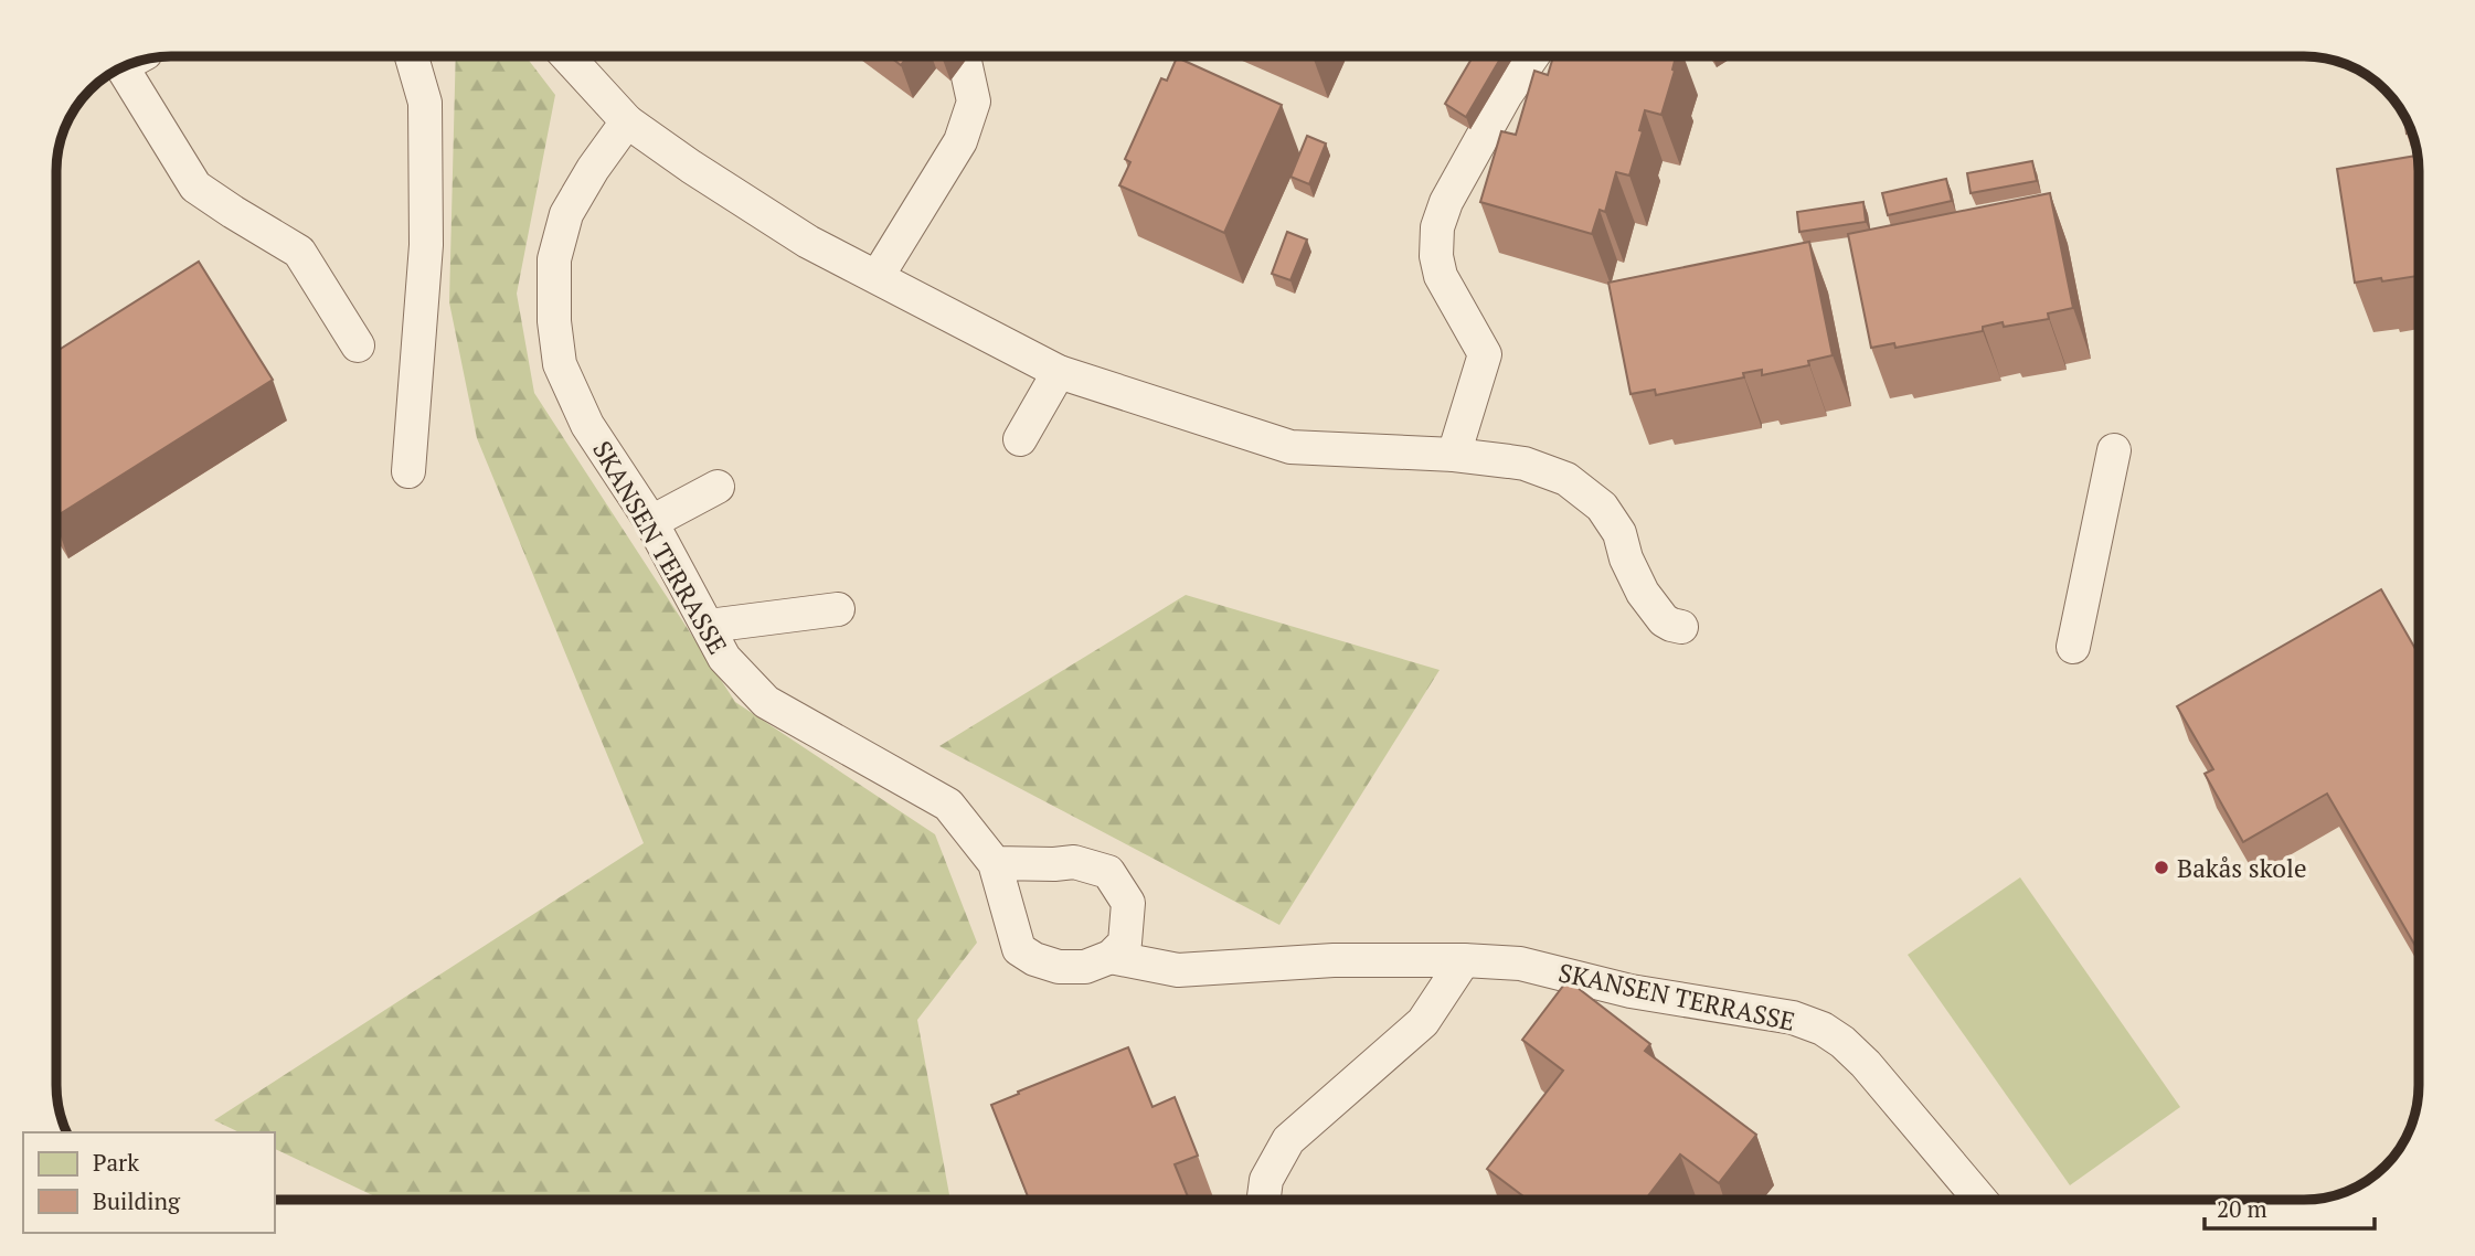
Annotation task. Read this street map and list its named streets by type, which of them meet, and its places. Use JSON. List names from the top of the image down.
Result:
{
  "streets": {
    "lane": ["SKANSEN TERRASSE"]
  },
  "places": ["Bakås skole"],
  "legend": ["Park", "Building"],
  "scale_bar": "20 m"
}
